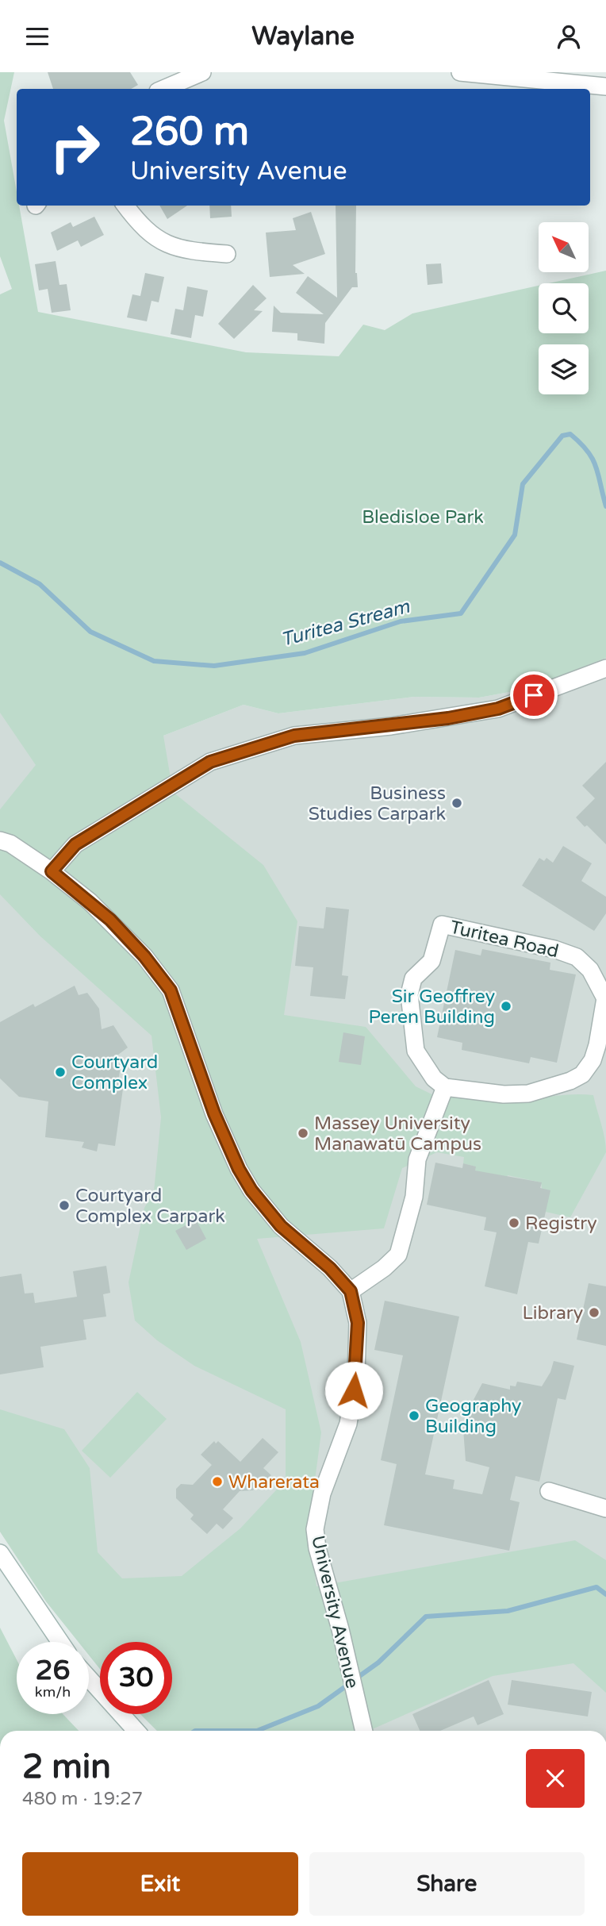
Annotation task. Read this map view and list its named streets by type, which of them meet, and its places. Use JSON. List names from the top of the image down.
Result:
{
  "streets": {
    "street": ["Turitea Road", "University Avenue"]
  },
  "water": ["Turitea Stream"],
  "parks": ["Bledisloe Park"],
  "places": [
    "Business Studies Carpark",
    "Sir Geoffrey Peren Building",
    "Courtyard Complex",
    "Massey University Manawatū Campus",
    "Courtyard Complex Carpark",
    "Registry",
    "Library",
    "Geography Building",
    "Wharerata"
  ],
  "north": "top left",
  "page": {
    "header": "Waylane",
    "turn": ["260 m", "University Avenue"],
    "speed": "26 km/h",
    "limit": "30",
    "heading": ["2 min", "480 m · 19:27"],
    "buttons": ["Exit", "Share"]
  }
}
